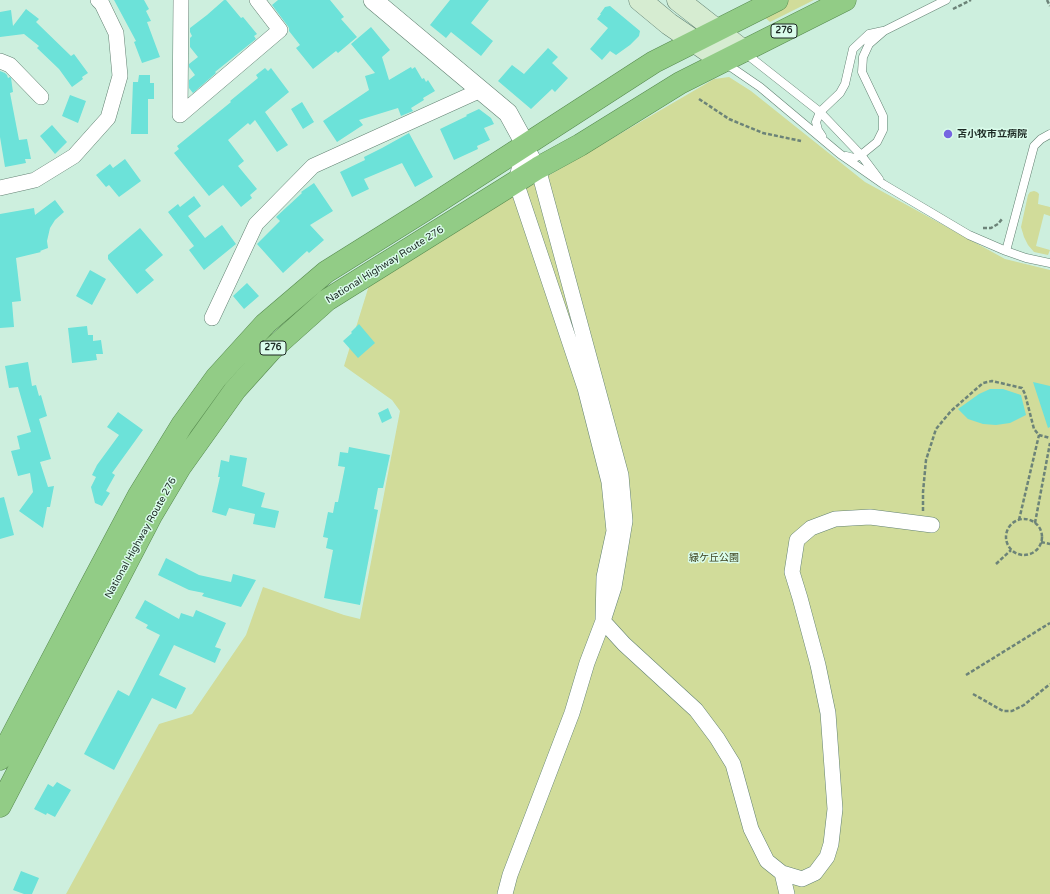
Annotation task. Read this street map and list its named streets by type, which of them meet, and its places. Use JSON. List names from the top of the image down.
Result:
{
  "streets": {
    "highway": ["276", "National Highway Route 276"]
  },
  "parks": ["緑ケ丘公園"],
  "places": ["苫小牧市立病院"]
}
